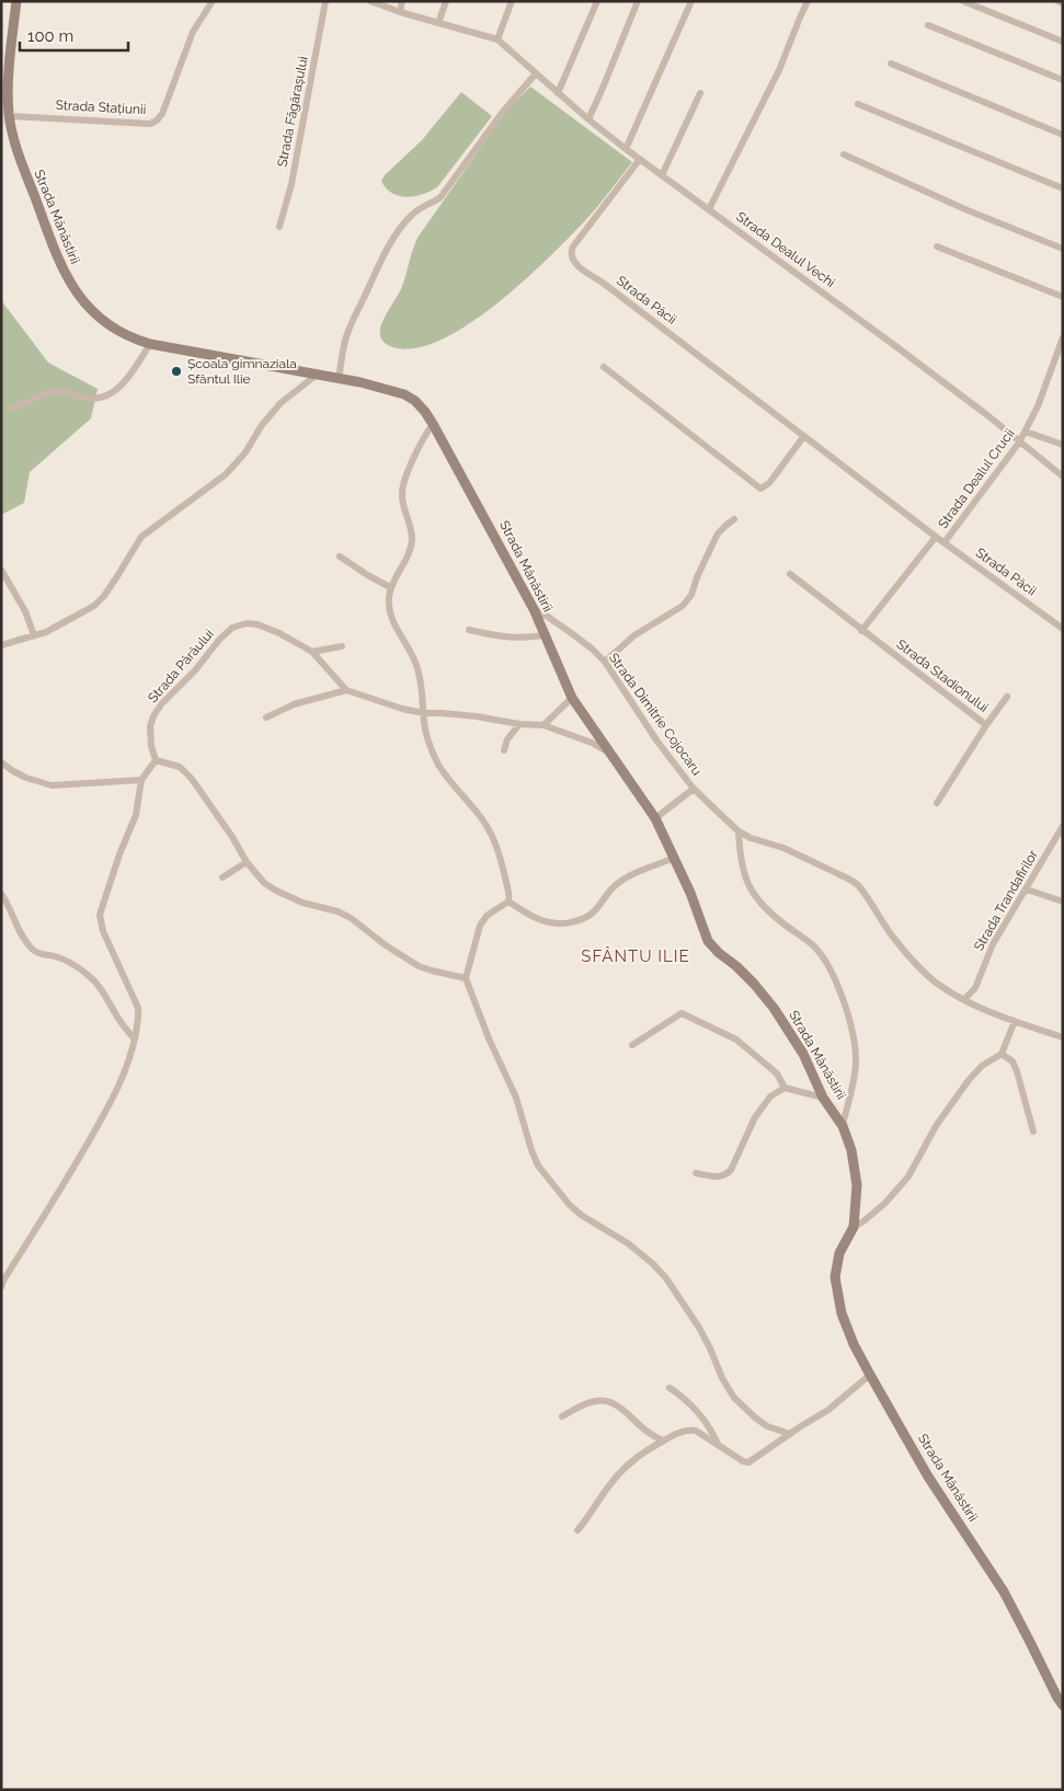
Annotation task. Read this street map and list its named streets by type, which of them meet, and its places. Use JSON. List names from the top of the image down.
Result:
{
  "streets": {
    "street": [
      "Strada Stațiunii",
      "Strada Făgărașului",
      "Strada Mănăstirii",
      "Strada Dealul Vechi",
      "Strada Păcii",
      "Strada Dealul Crucii",
      "Strada Pârâului",
      "Strada Stadionului",
      "Strada Dimitrie Cojocaru",
      "Strada Trandafirilor"
    ]
  },
  "crossings": [
    ["Strada Stațiunii", "Strada Mănăstirii"],
    ["Strada Mănăstirii", "Strada Pârâului"],
    ["Strada Mănăstirii", "Strada Dimitrie Cojocaru"],
    ["Strada Dealul Vechi", "Strada Păcii"],
    ["Strada Dealul Vechi", "Strada Dealul Crucii"],
    ["Strada Păcii", "Strada Dealul Crucii"],
    ["Strada Dimitrie Cojocaru", "Strada Trandafirilor"]
  ],
  "districts": ["SFÂNTU ILIE"],
  "places": ["Școala gimnaziala Sfântul Ilie"],
  "scale_bar": "100 m"
}
